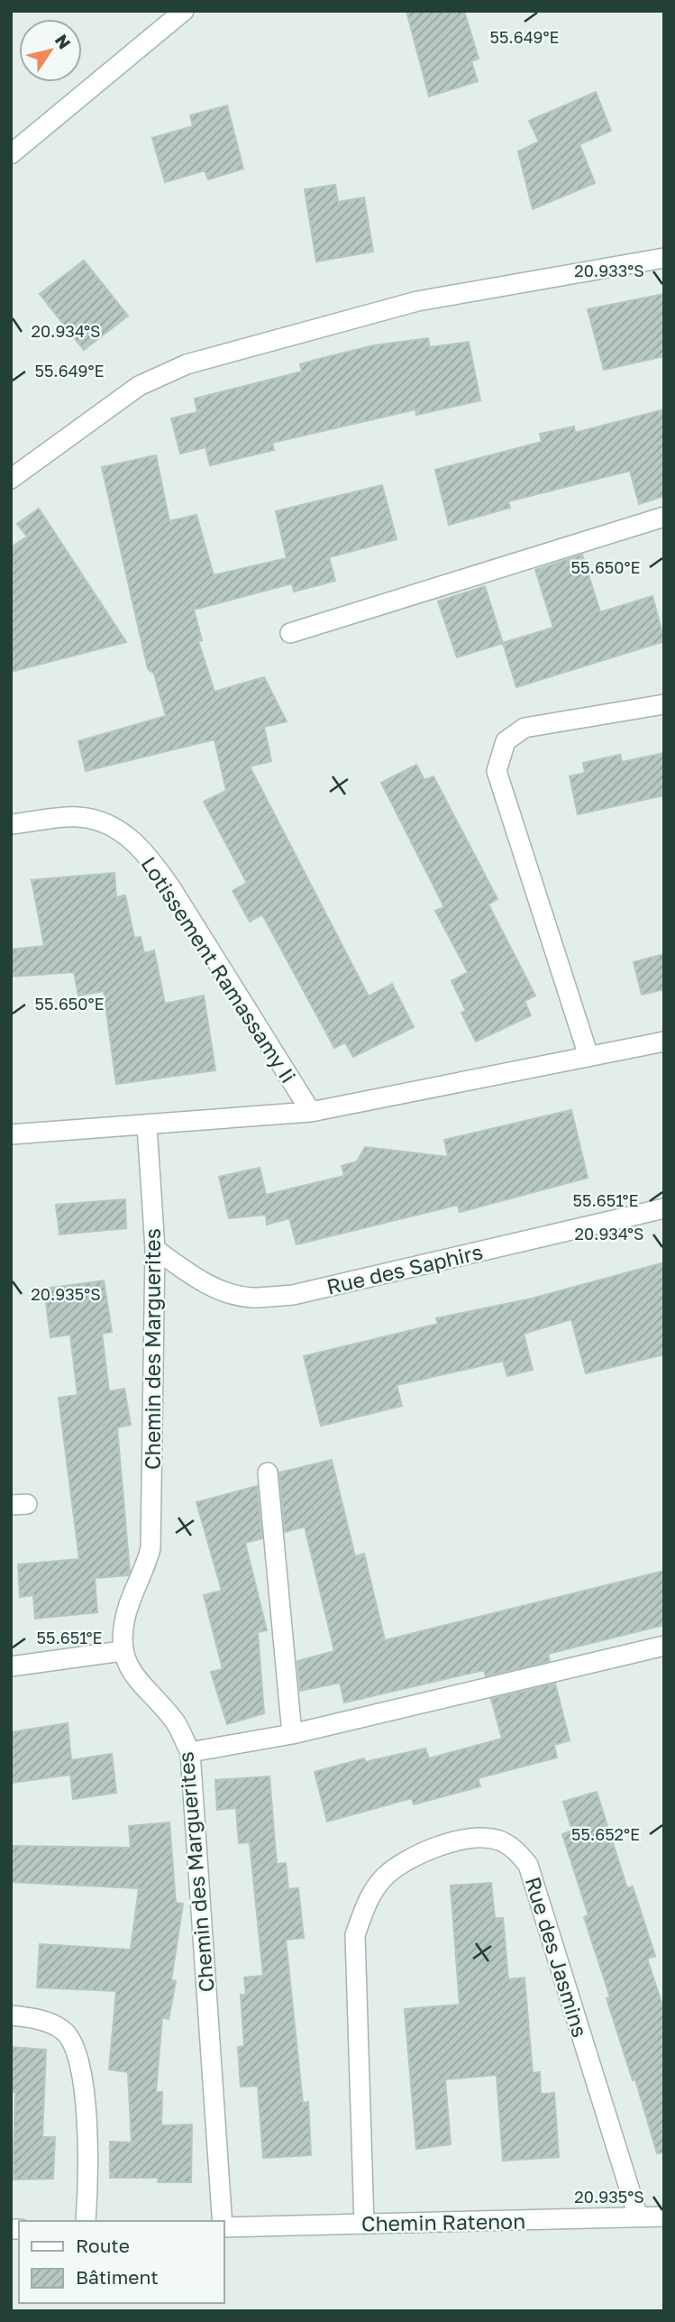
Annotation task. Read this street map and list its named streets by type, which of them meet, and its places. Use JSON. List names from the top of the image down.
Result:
{
  "streets": {
    "street": [
      "Lotissement Ramassamy Ii",
      "Rue des Saphirs",
      "Chemin des Marguerites",
      "Rue des Jasmins",
      "Chemin Ratenon"
    ]
  },
  "crossings": [
    ["Lotissement Ramassamy Ii", "Chemin des Marguerites"],
    ["Rue des Saphirs", "Chemin des Marguerites"],
    ["Rue des Jasmins", "Chemin Ratenon"]
  ],
  "legend": ["Route", "Bâtiment"],
  "north": "top right",
  "coordinates": [
    "55.649°E",
    "20.933°S",
    "20.934°S",
    "55.650°E",
    "55.651°E",
    "20.935°S",
    "55.652°E"
  ]
}
